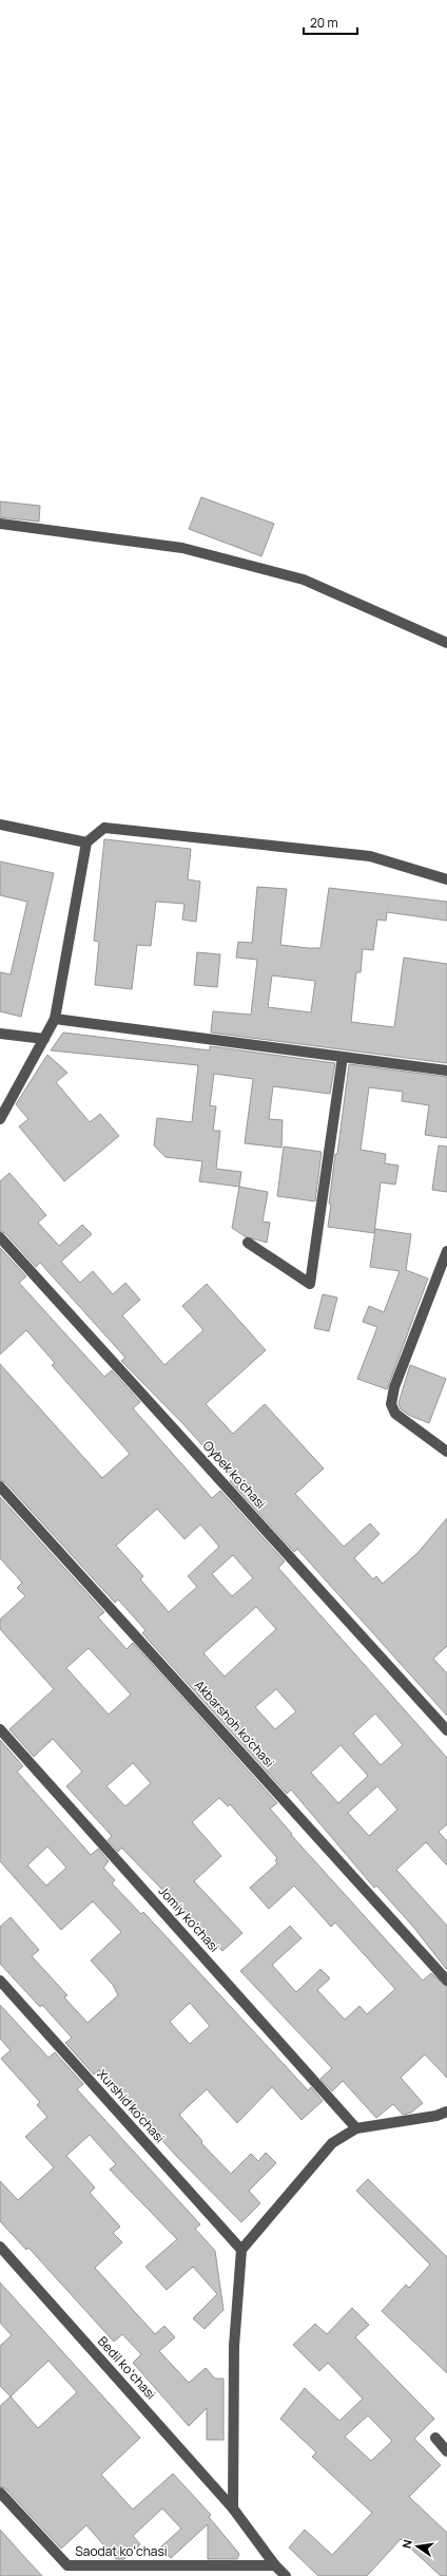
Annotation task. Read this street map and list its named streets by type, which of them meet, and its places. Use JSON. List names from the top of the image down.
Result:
{
  "streets": {
    "street": [
      "Oybek ko'chasi",
      "Akbarshoh ko'chasi",
      "Jomiy ko'chasi",
      "Xurshid ko'chasi",
      "Bedil koʻchasi",
      "Saodat koʻchasi"
    ]
  },
  "crossings": [
    ["Bedil koʻchasi", "Saodat koʻchasi"]
  ],
  "scale_bar": "20 m",
  "north": "left"
}
